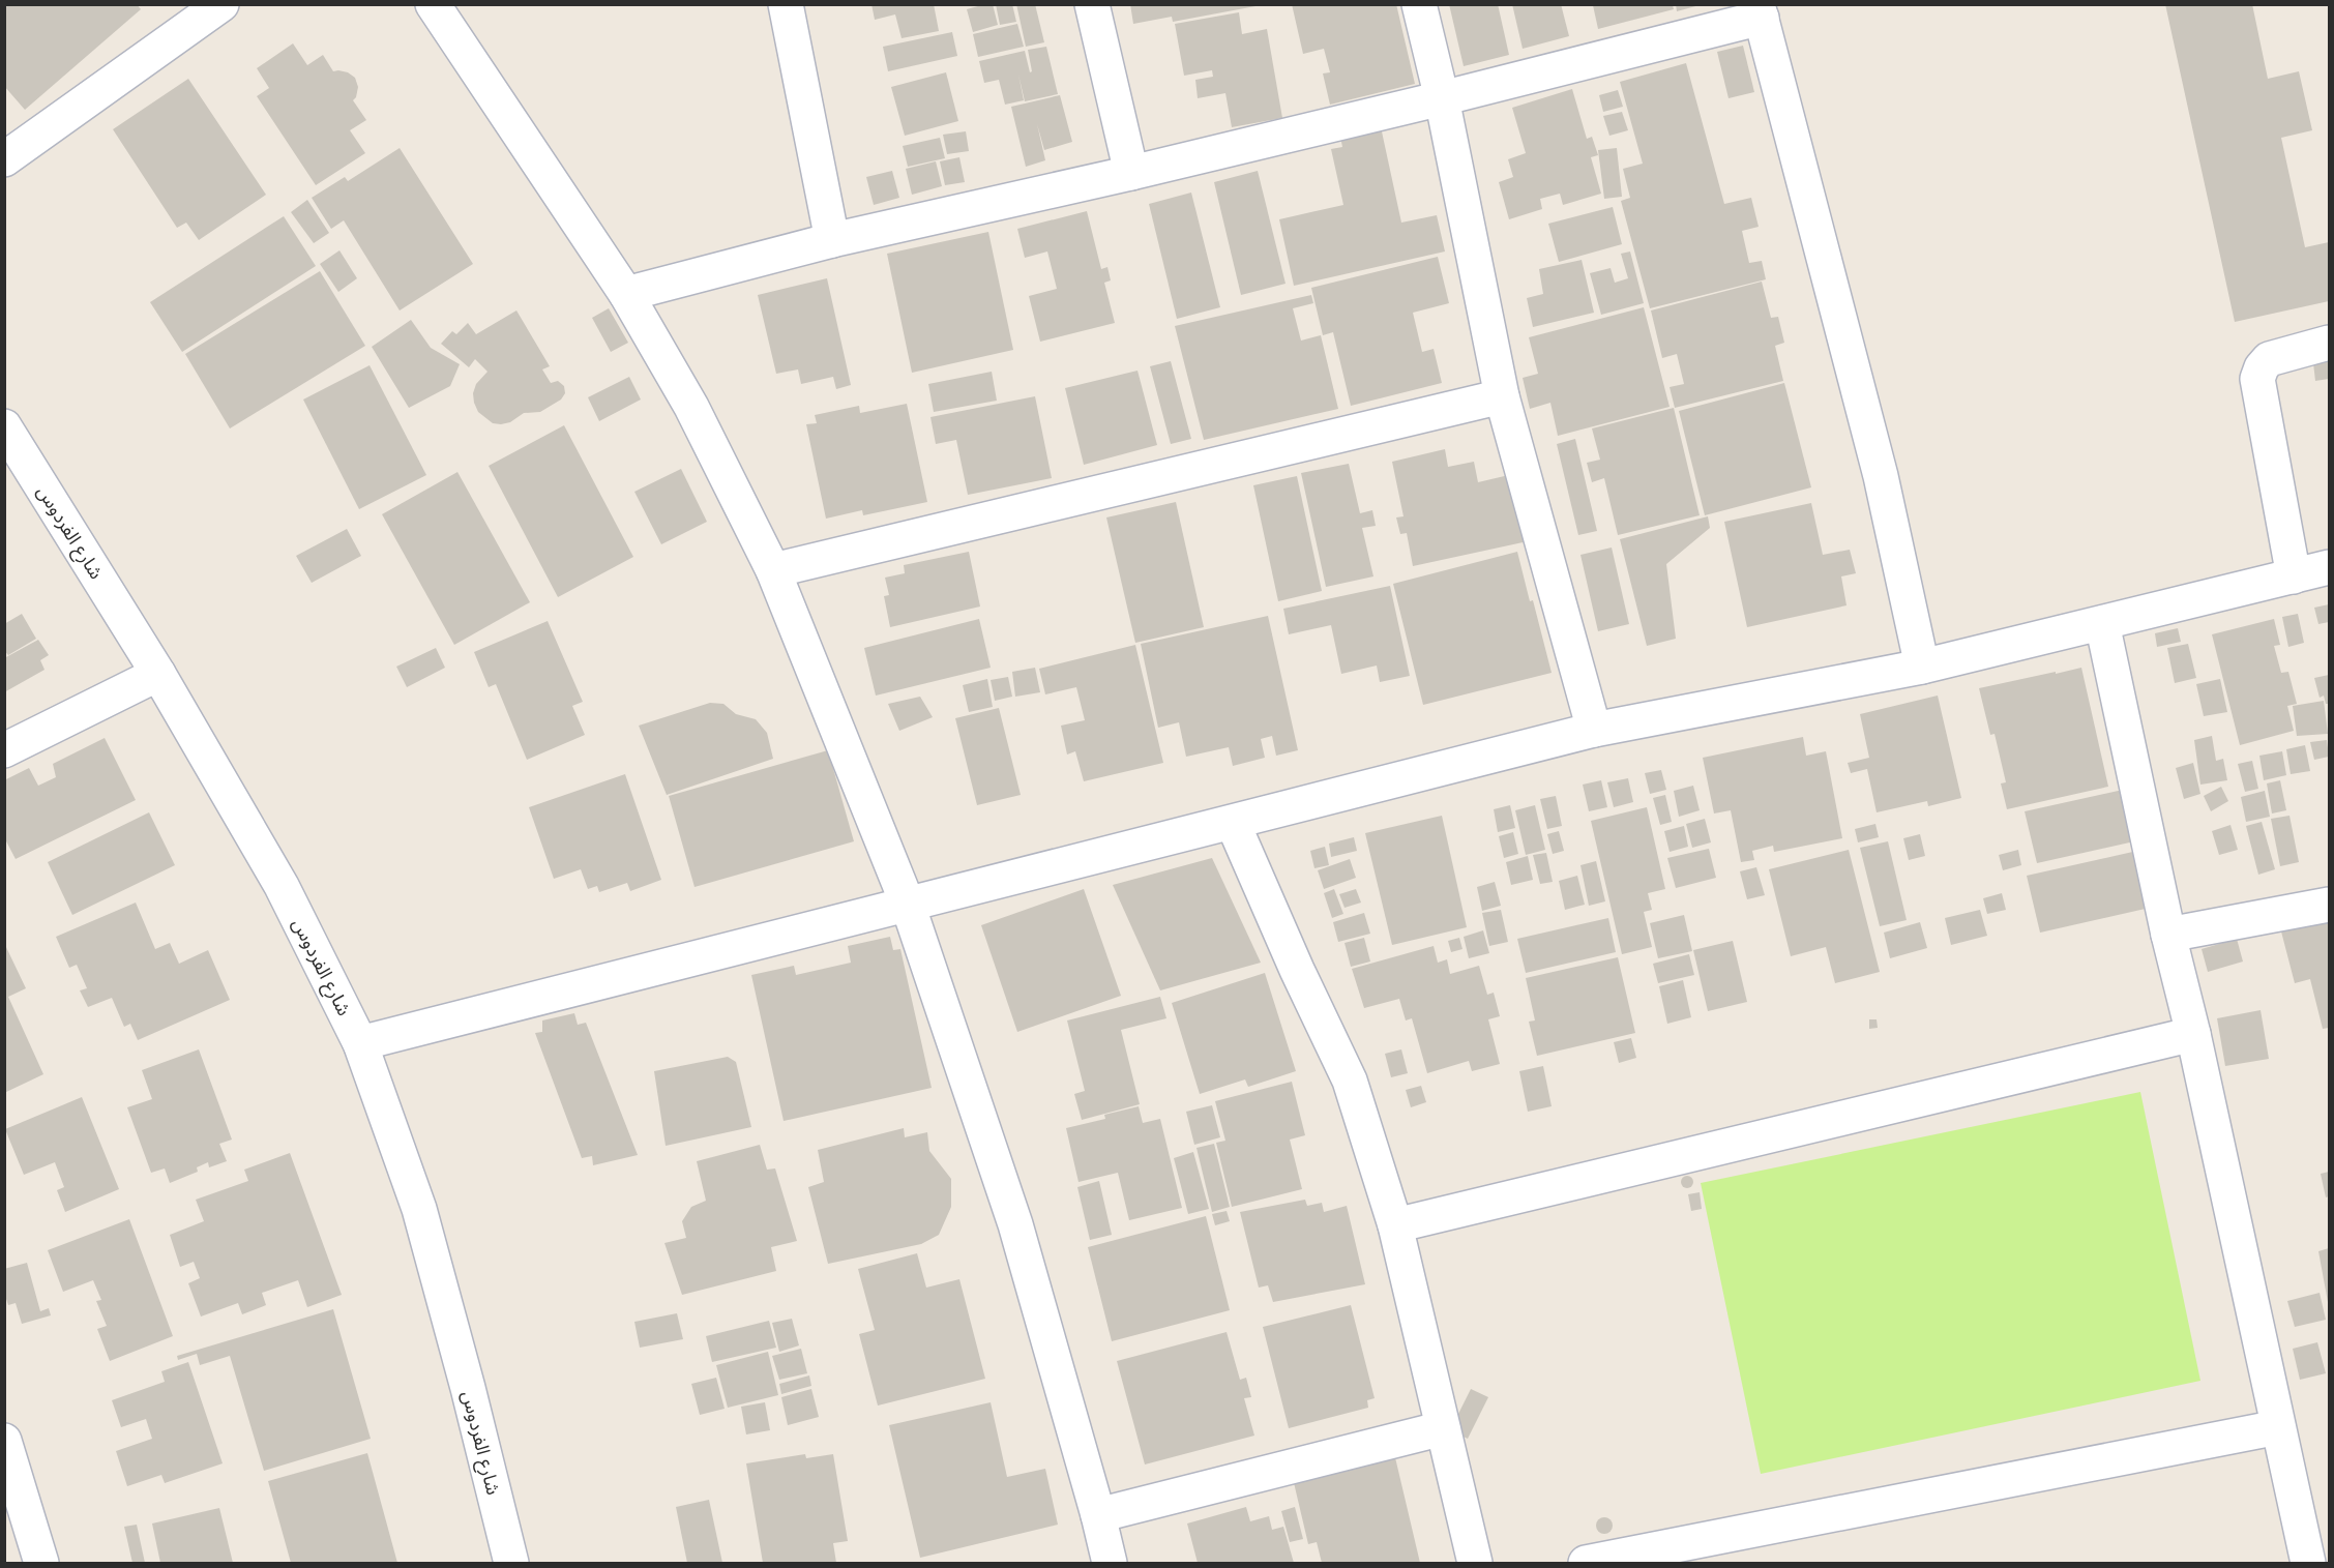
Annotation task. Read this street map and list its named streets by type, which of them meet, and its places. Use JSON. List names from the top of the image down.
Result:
{
  "streets": {
    "street": ["شارع الفردوس"]
  }
}
